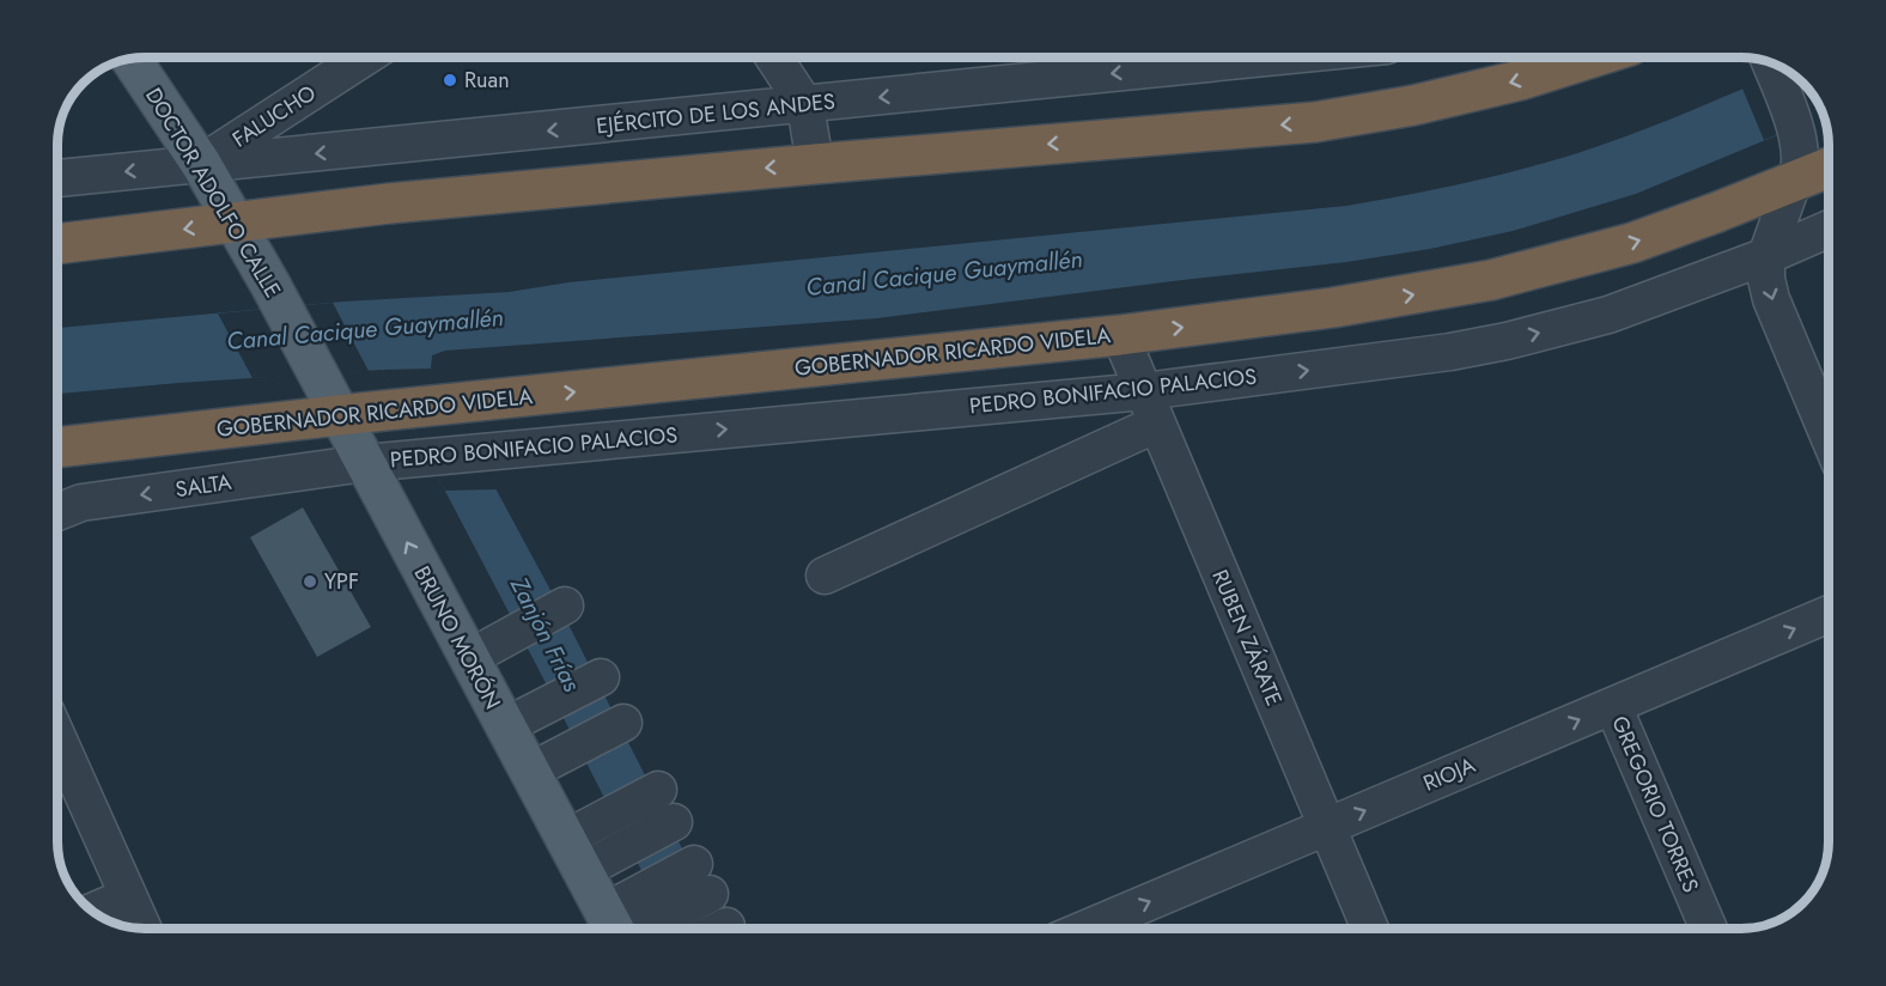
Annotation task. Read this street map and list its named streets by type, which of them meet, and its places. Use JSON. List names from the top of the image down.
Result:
{
  "streets": {
    "highway": ["GOBERNADOR RICARDO VIDELA"],
    "main road": ["DOCTOR ADOLFO CALLE", "BRUNO MORÓN"],
    "street": [
      "EJÉRCITO DE LOS ANDES",
      "FALUCHO",
      "PEDRO BONIFACIO PALACIOS",
      "SALTA",
      "RUBEN ZÁRATE",
      "RIOJA",
      "GREGORIO TORRES"
    ]
  },
  "crossings": [
    ["EJÉRCITO DE LOS ANDES", "FALUCHO"],
    ["EJÉRCITO DE LOS ANDES", "DOCTOR ADOLFO CALLE"],
    ["FALUCHO", "DOCTOR ADOLFO CALLE"],
    ["DOCTOR ADOLFO CALLE", "BRUNO MORÓN"],
    ["GOBERNADOR RICARDO VIDELA", "BRUNO MORÓN"],
    ["GOBERNADOR RICARDO VIDELA", "RUBEN ZÁRATE"],
    ["PEDRO BONIFACIO PALACIOS", "SALTA"],
    ["PEDRO BONIFACIO PALACIOS", "BRUNO MORÓN"],
    ["PEDRO BONIFACIO PALACIOS", "RUBEN ZÁRATE"],
    ["SALTA", "BRUNO MORÓN"],
    ["RUBEN ZÁRATE", "RIOJA"],
    ["RIOJA", "GREGORIO TORRES"]
  ],
  "one_way": ["EJÉRCITO DE LOS ANDES", "SALTA", "RIOJA"],
  "water": ["Canal Cacique Guaymallén", "Zanjón Frías"],
  "places": ["Ruan", "YPF"]
}
